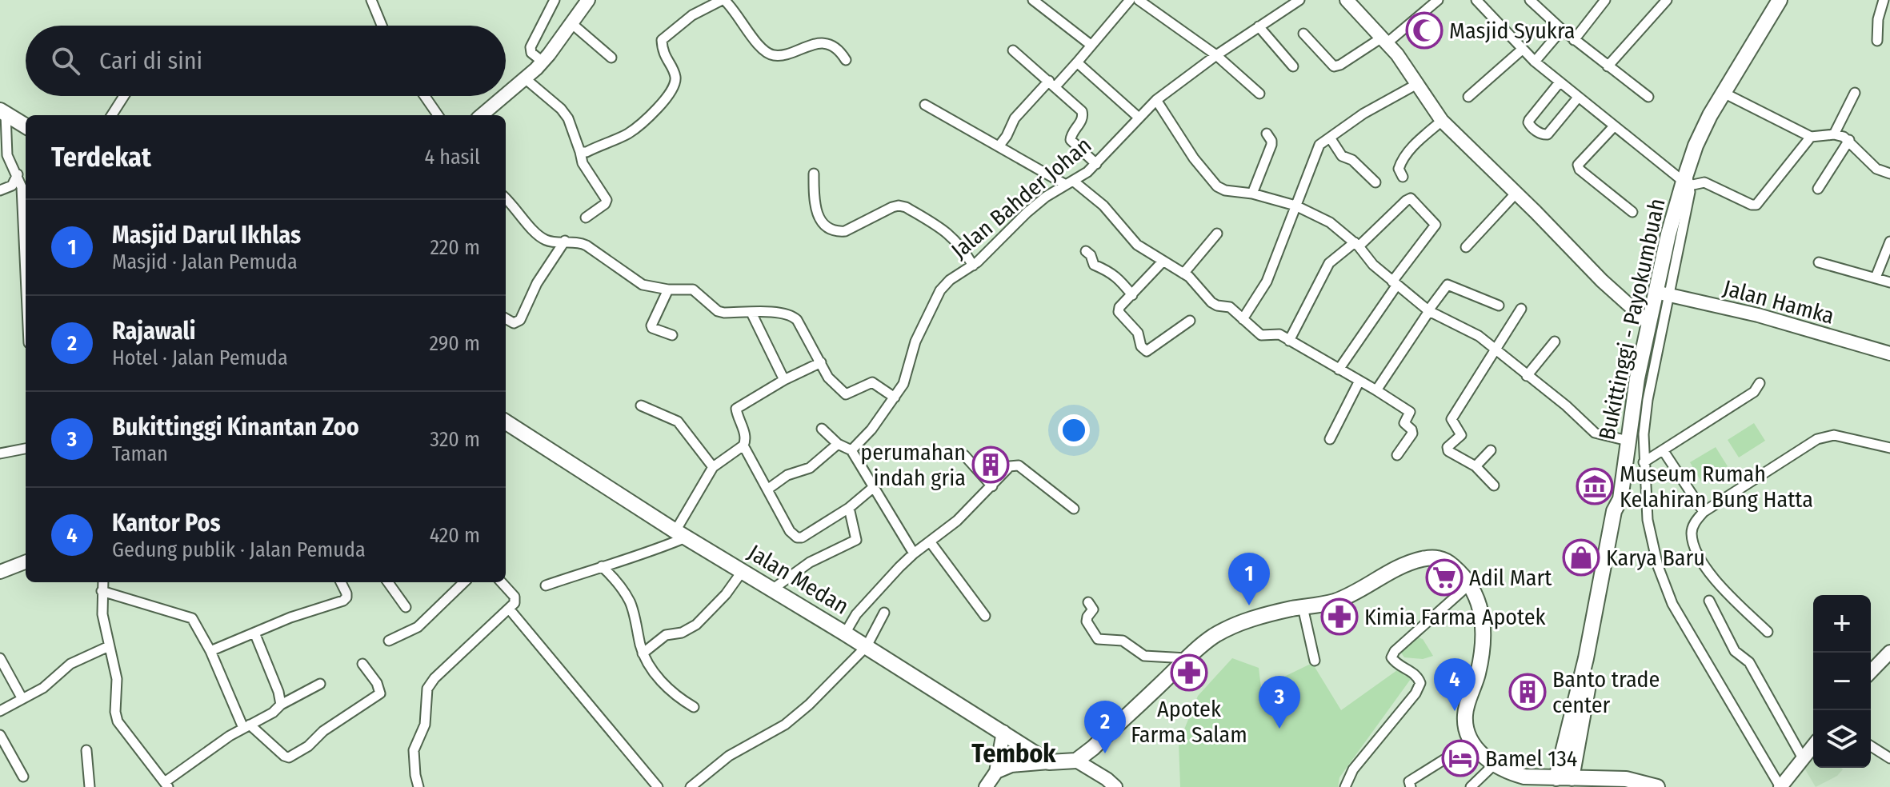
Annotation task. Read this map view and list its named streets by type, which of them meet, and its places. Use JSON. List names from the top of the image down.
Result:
{
  "streets": {
    "main road": ["Bukittinggi - Payokumbuah", "Jalan Medan"],
    "street": ["Jalan Bahder Johan", "Jalan Hamka"]
  },
  "crossings": [
    ["Jalan Hamka", "Bukittinggi - Payokumbuah"]
  ],
  "districts": ["Tembok"],
  "places": {
    "mosque": ["Masjid Syukra"],
    "building": ["perumahan indah gria", "Banto trade center"],
    "museum": ["Museum Rumah Kelahiran Bung Hatta"],
    "shop": ["Karya Baru"],
    "supermarket": ["Adil Mart"],
    "pharmacy": ["Kimia Farma Apotek", "Apotek Farma Salam"],
    "hotel": ["Bamel 134"]
  },
  "page": {
    "search": "Cari di sini",
    "heading": ["Terdekat", "4 hasil"],
    "list": [
      {
        "mark": "1",
        "name": "Masjid Darul Ikhlas",
        "note": "Masjid · Jalan Pemuda",
        "value": "220 m"
      },
      {
        "mark": "2",
        "name": "Rajawali",
        "note": "Hotel · Jalan Pemuda",
        "value": "290 m"
      },
      {
        "mark": "3",
        "name": "Bukittinggi Kinantan Zoo",
        "note": "Taman",
        "value": "320 m"
      },
      {
        "mark": "4",
        "name": "Kantor Pos",
        "note": "Gedung publik · Jalan Pemuda",
        "value": "420 m"
      }
    ],
    "pins": [
      "1",
      "4",
      "3",
      "2"
    ],
    "map_buttons": ["+", "−"]
  }
}
